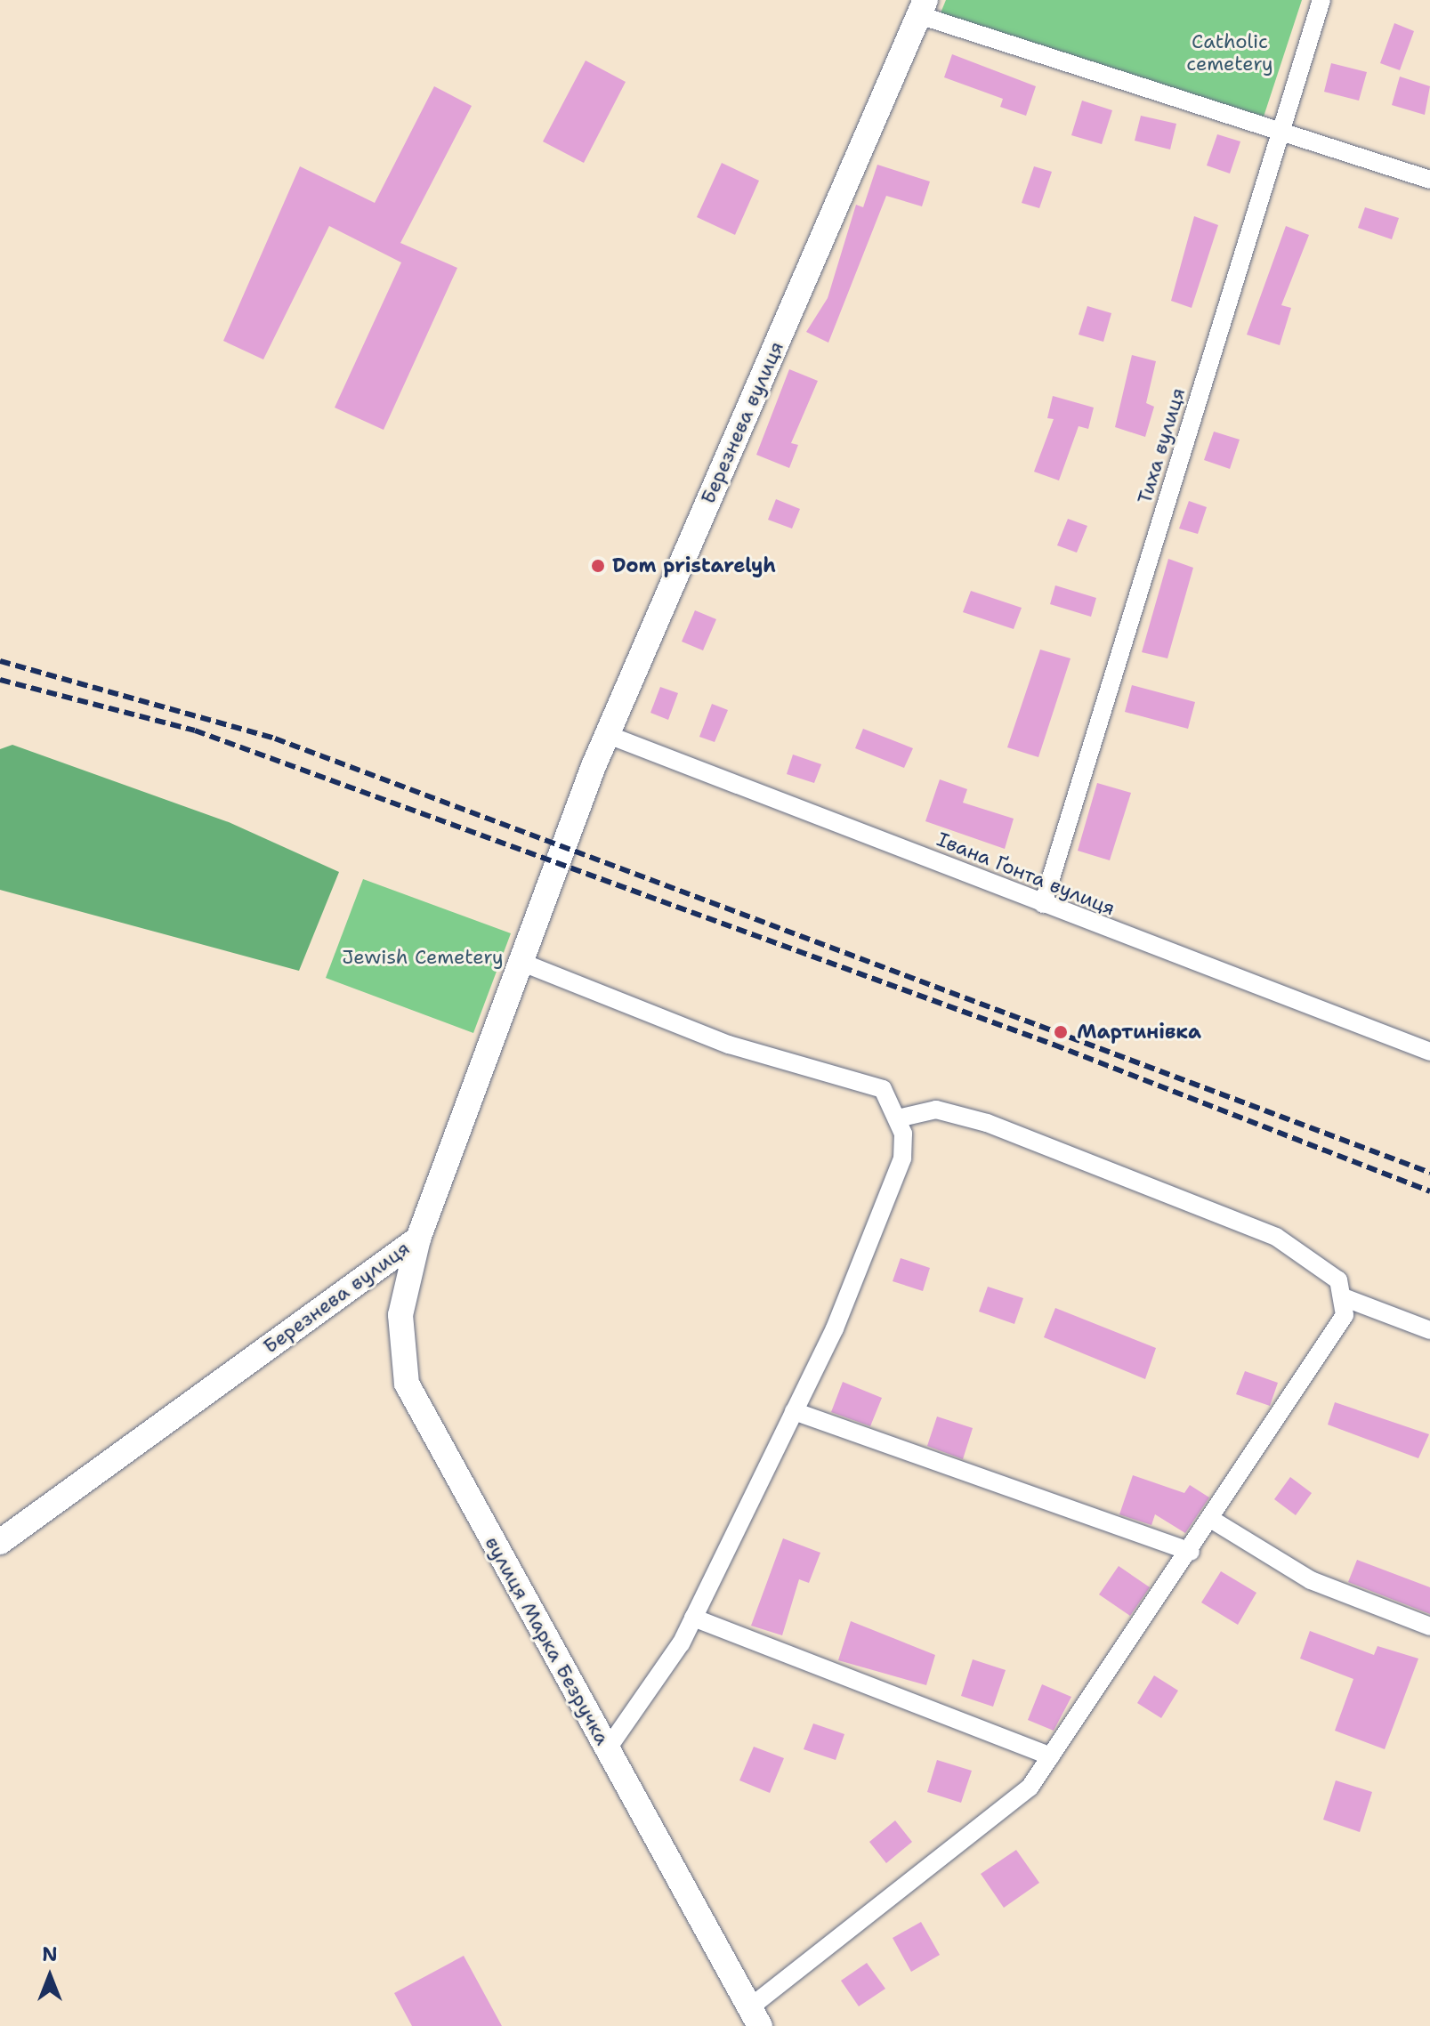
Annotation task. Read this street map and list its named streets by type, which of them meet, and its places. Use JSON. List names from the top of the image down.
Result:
{
  "streets": {
    "main road": ["Березнева вулиця", "вулиця Марка Безручка"],
    "street": ["Тиха вулиця", "Івана Ґонта вулиця"]
  },
  "crossings": [
    ["Березнева вулиця", "Івана Ґонта вулиця"],
    ["Березнева вулиця", "вулиця Марка Безручка"],
    ["Тиха вулиця", "Івана Ґонта вулиця"]
  ],
  "parks": ["Catholic cemetery", "Jewish Cemetery"],
  "places": ["Dom pristarelyh", "Мартинівка"],
  "north": "top"
}
